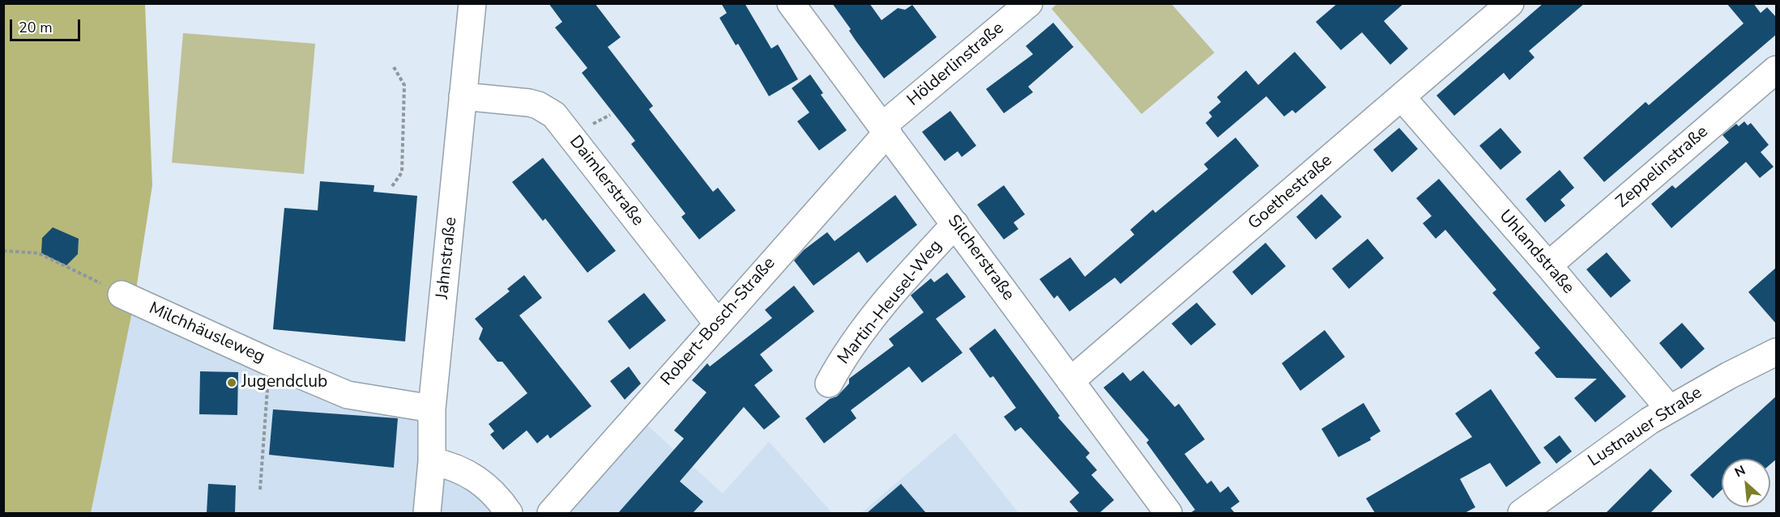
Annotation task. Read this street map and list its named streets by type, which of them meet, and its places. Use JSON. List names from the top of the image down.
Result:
{
  "streets": {
    "street": [
      "Hölderlinstraße",
      "Zeppelinstraße",
      "Daimlerstraße",
      "Goethestraße",
      "Uhlandstraße",
      "Jahnstraße",
      "Silcherstraße",
      "Martin-Heusel-Weg",
      "Robert-Bosch-Straße",
      "Milchhäusleweg",
      "Lustnauer Straße"
    ]
  },
  "crossings": [
    ["Hölderlinstraße", "Silcherstraße"],
    ["Hölderlinstraße", "Robert-Bosch-Straße"],
    ["Zeppelinstraße", "Uhlandstraße"],
    ["Daimlerstraße", "Jahnstraße"],
    ["Daimlerstraße", "Robert-Bosch-Straße"],
    ["Goethestraße", "Uhlandstraße"],
    ["Goethestraße", "Silcherstraße"],
    ["Uhlandstraße", "Lustnauer Straße"],
    ["Jahnstraße", "Milchhäusleweg"],
    ["Silcherstraße", "Martin-Heusel-Weg"],
    ["Silcherstraße", "Robert-Bosch-Straße"]
  ],
  "places": ["Jugendclub"],
  "scale_bar": "20 m",
  "north": "top left"
}
